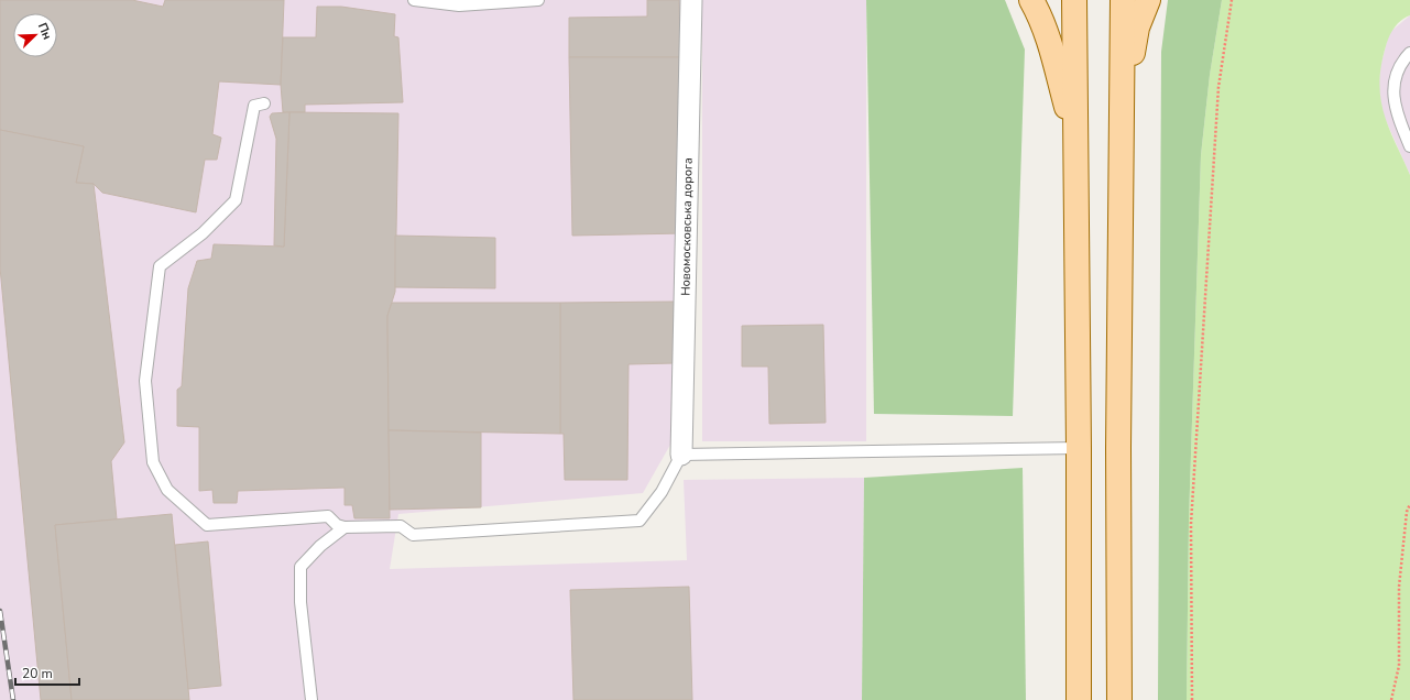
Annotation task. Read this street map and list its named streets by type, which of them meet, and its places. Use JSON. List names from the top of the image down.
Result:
{
  "streets": {
    "street": ["Новомосковська дорога"]
  },
  "scale_bar": "20 m",
  "north": "top right"
}
